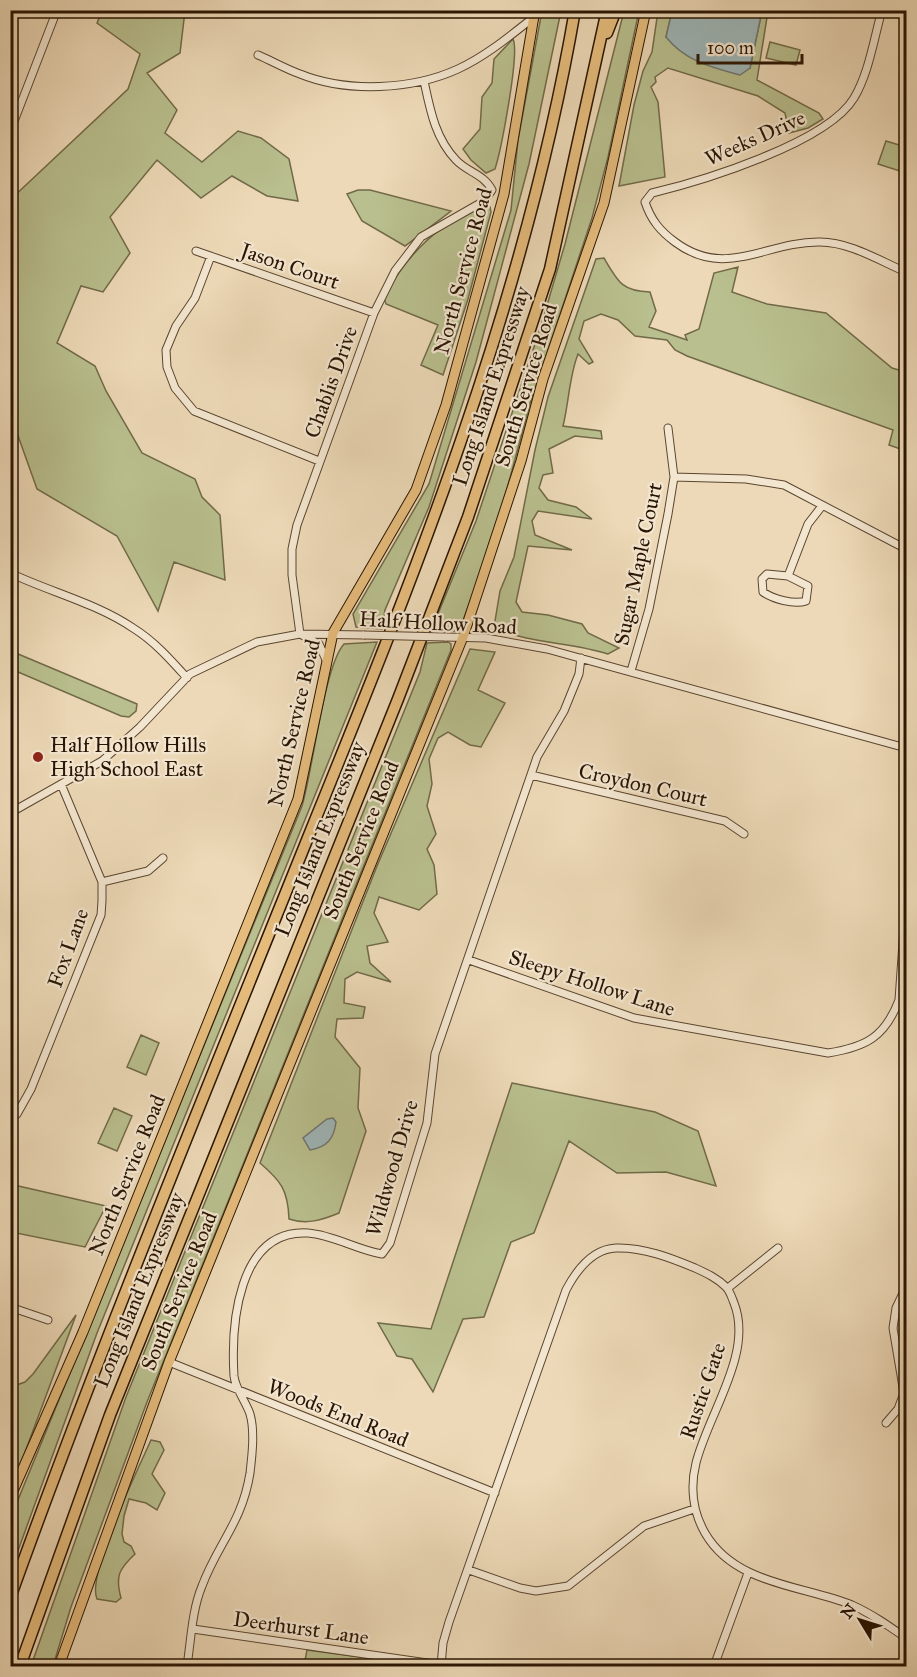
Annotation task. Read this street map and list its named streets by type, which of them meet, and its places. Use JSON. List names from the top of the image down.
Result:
{
  "streets": {
    "highway": ["Long Island Expressway"],
    "main road": ["North Service Road", "South Service Road"],
    "street": [
      "Weeks Drive",
      "Jason Court",
      "Chablis Drive",
      "Sugar Maple Court",
      "Half Hollow Road",
      "Croydon Court",
      "Fox Lane",
      "Sleepy Hollow Lane",
      "Wildwood Drive",
      "Rustic Gate",
      "Woods End Road",
      "Deerhurst Lane"
    ]
  },
  "crossings": [
    ["Jason Court", "Chablis Drive"],
    ["North Service Road", "Half Hollow Road"],
    ["Chablis Drive", "Half Hollow Road"],
    ["South Service Road", "Half Hollow Road"],
    ["South Service Road", "Woods End Road"],
    ["Sugar Maple Court", "Half Hollow Road"],
    ["Half Hollow Road", "Fox Lane"],
    ["Half Hollow Road", "Wildwood Drive"],
    ["Croydon Court", "Wildwood Drive"],
    ["Sleepy Hollow Lane", "Wildwood Drive"],
    ["Wildwood Drive", "Woods End Road"],
    ["Wildwood Drive", "Deerhurst Lane"]
  ],
  "places": ["Half Hollow Hills High School East"],
  "scale_bar": "100 m",
  "north": "top left"
}
